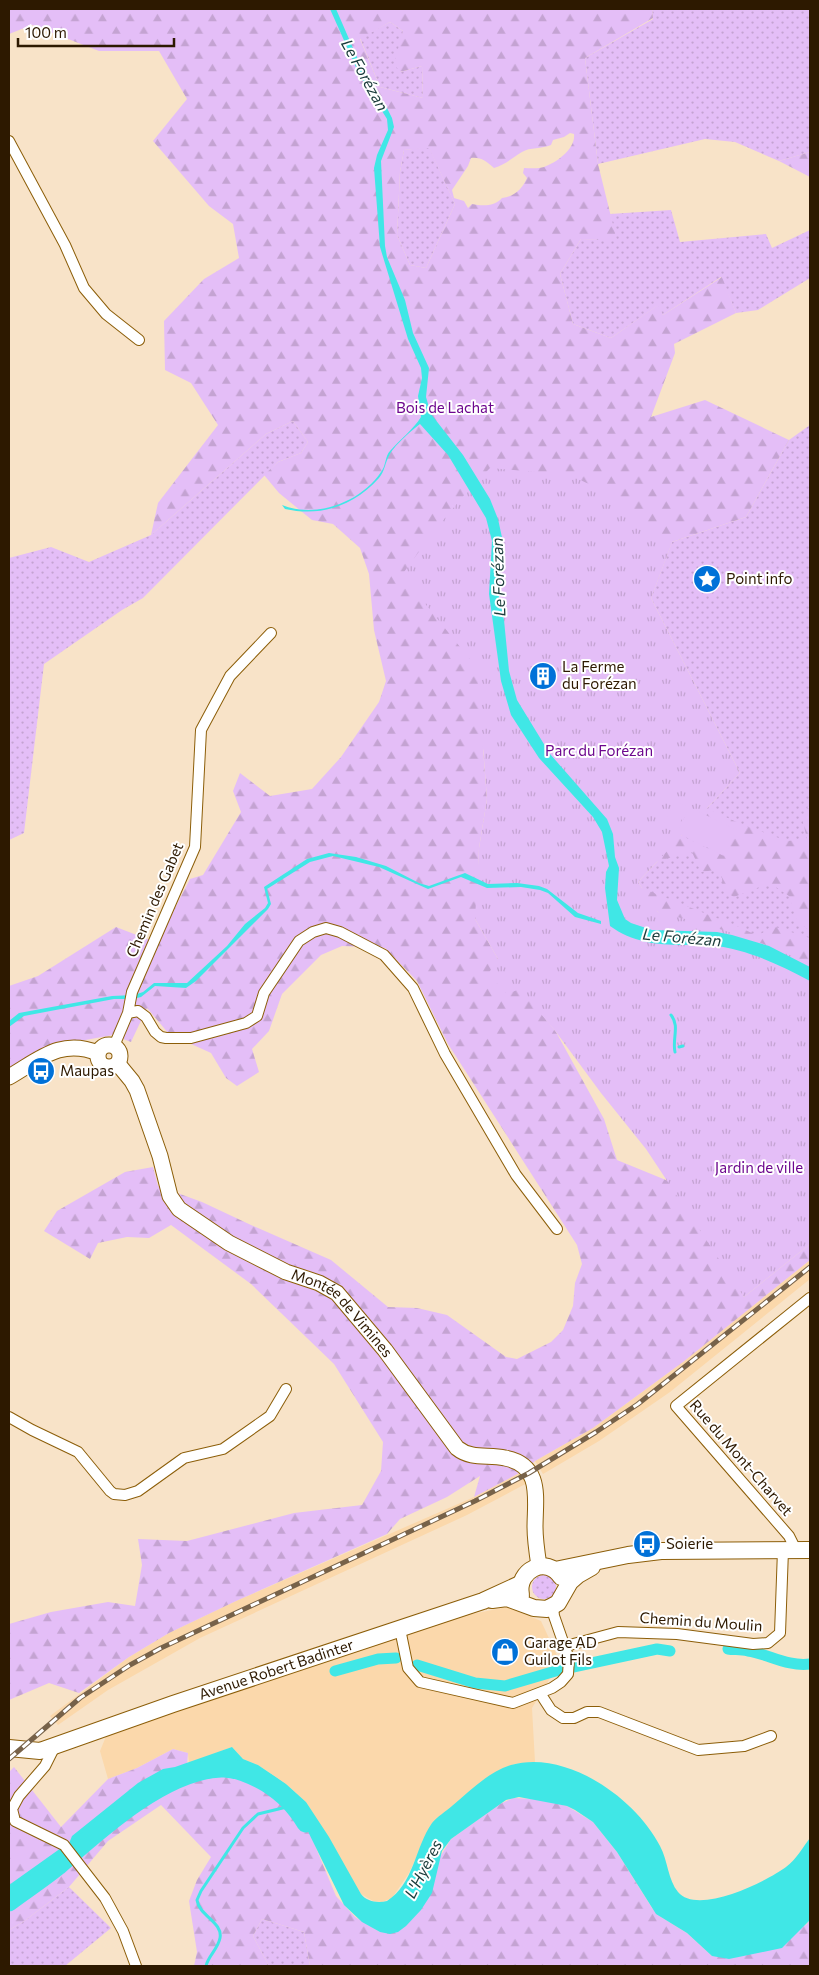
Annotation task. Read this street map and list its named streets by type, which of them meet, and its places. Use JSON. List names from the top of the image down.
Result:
{
  "streets": {
    "main road": ["Avenue Robert Badinter"],
    "street": [
      "Chemin des Gabet",
      "Montée de Vimines",
      "Rue du Mont-Charvet",
      "Chemin du Moulin"
    ]
  },
  "crossings": [
    ["Chemin des Gabet", "Montée de Vimines"],
    ["Rue du Mont-Charvet", "Chemin du Moulin"]
  ],
  "water": ["Le Forézan", "L'Hyères"],
  "parks": ["Bois de Lachat", "Parc du Forézan", "Jardin de ville"],
  "places": {
    "place": ["Point info"],
    "building": ["La Ferme du Forézan"],
    "bus stop": ["Maupas", "Soierie"],
    "shop": ["Garage AD Guilot Fils"]
  },
  "scale_bar": "100 m"
}
